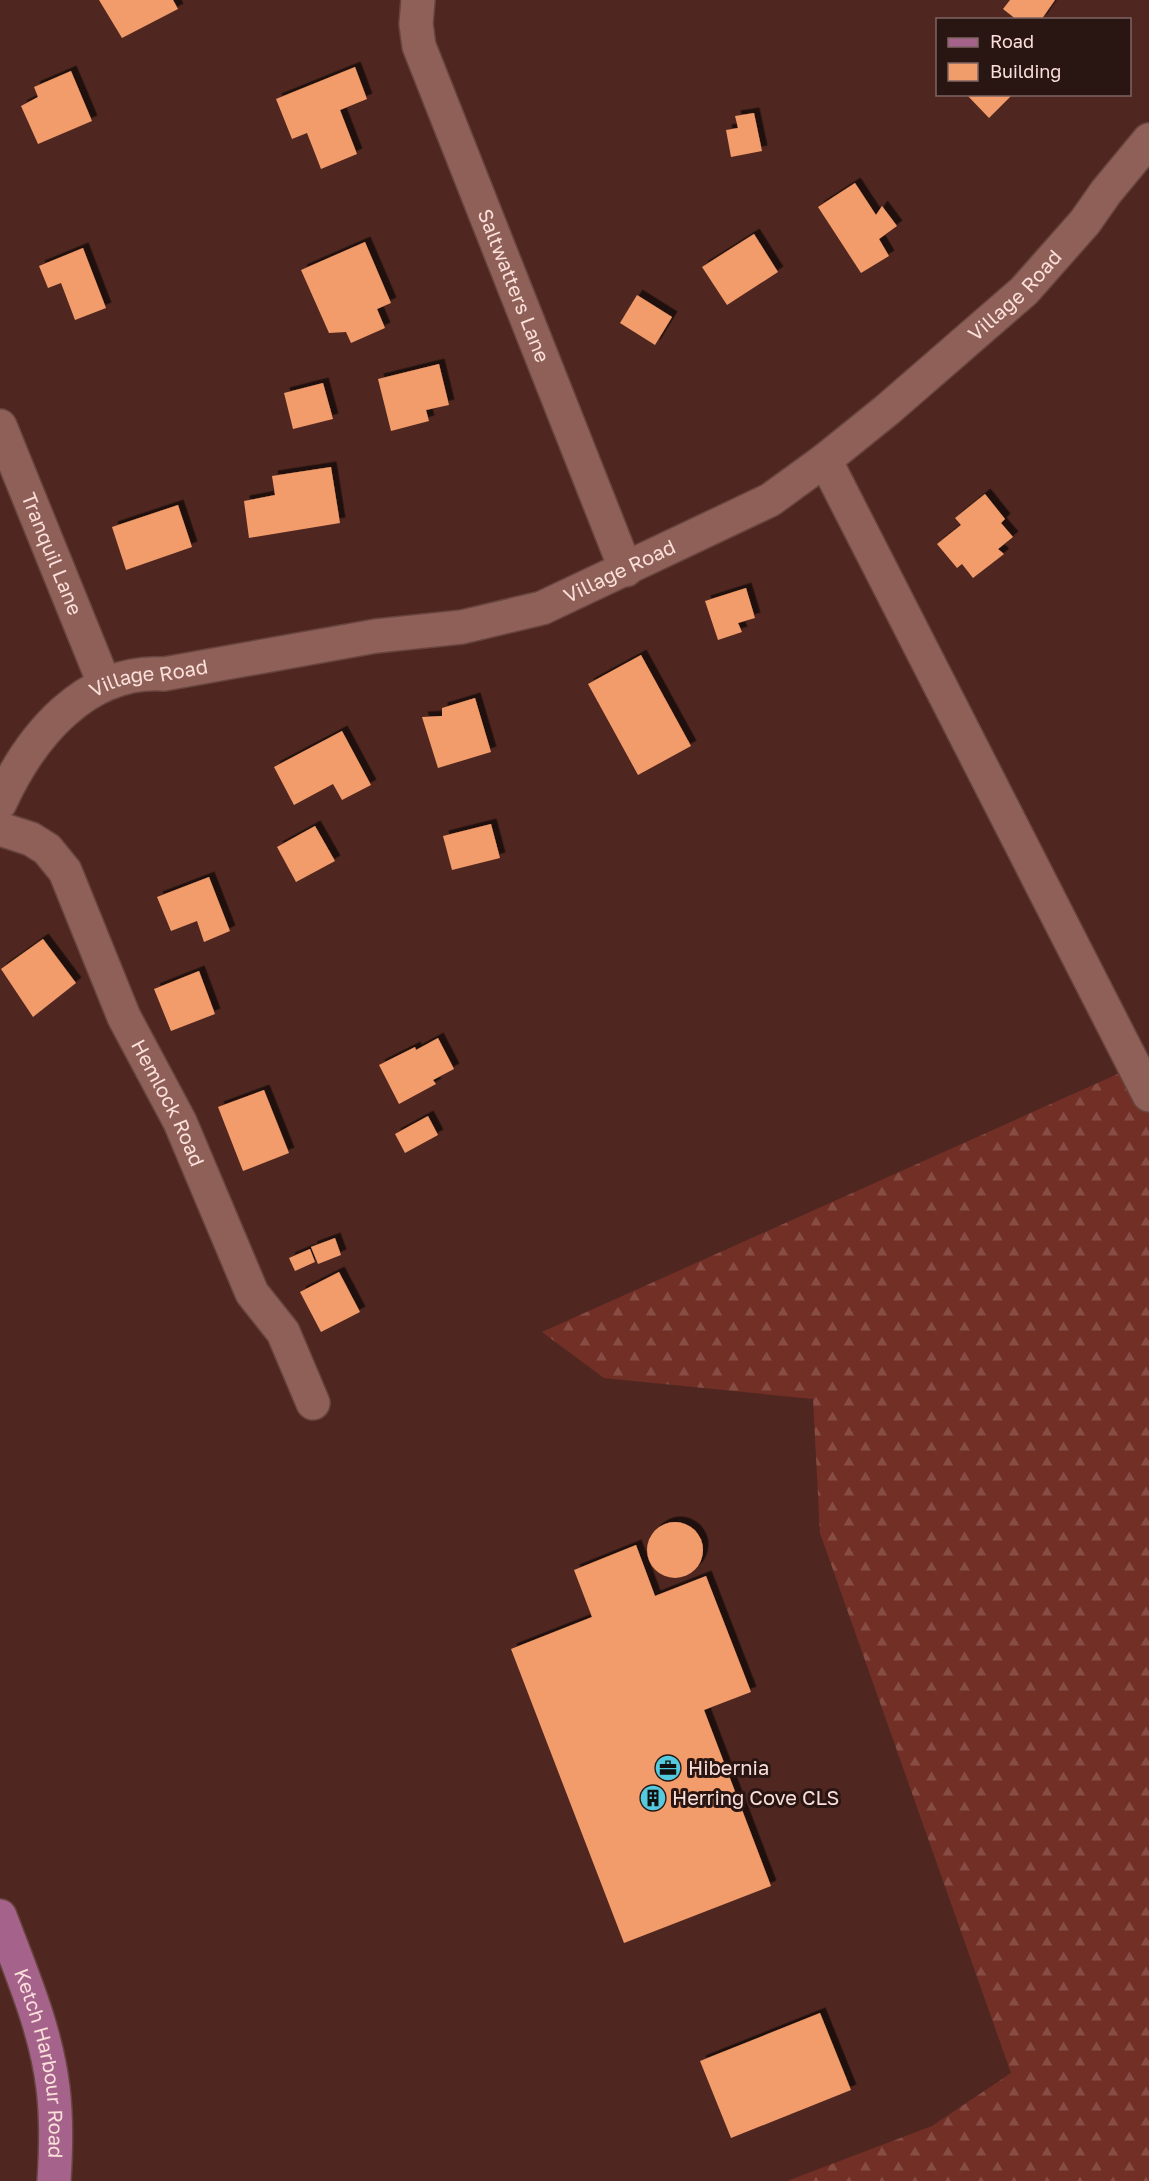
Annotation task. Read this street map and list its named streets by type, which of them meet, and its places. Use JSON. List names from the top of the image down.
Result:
{
  "streets": {
    "main road": ["Ketch Harbour Road"],
    "street": [
      "Saltwatters Lane",
      "Village Road",
      "Tranquil Lane",
      "Hemlock Road"
    ]
  },
  "crossings": [
    ["Saltwatters Lane", "Village Road"],
    ["Village Road", "Tranquil Lane"]
  ],
  "places": {
    "office": ["Hibernia"],
    "building": ["Herring Cove CLS"]
  },
  "legend": ["Road", "Building"]
}
